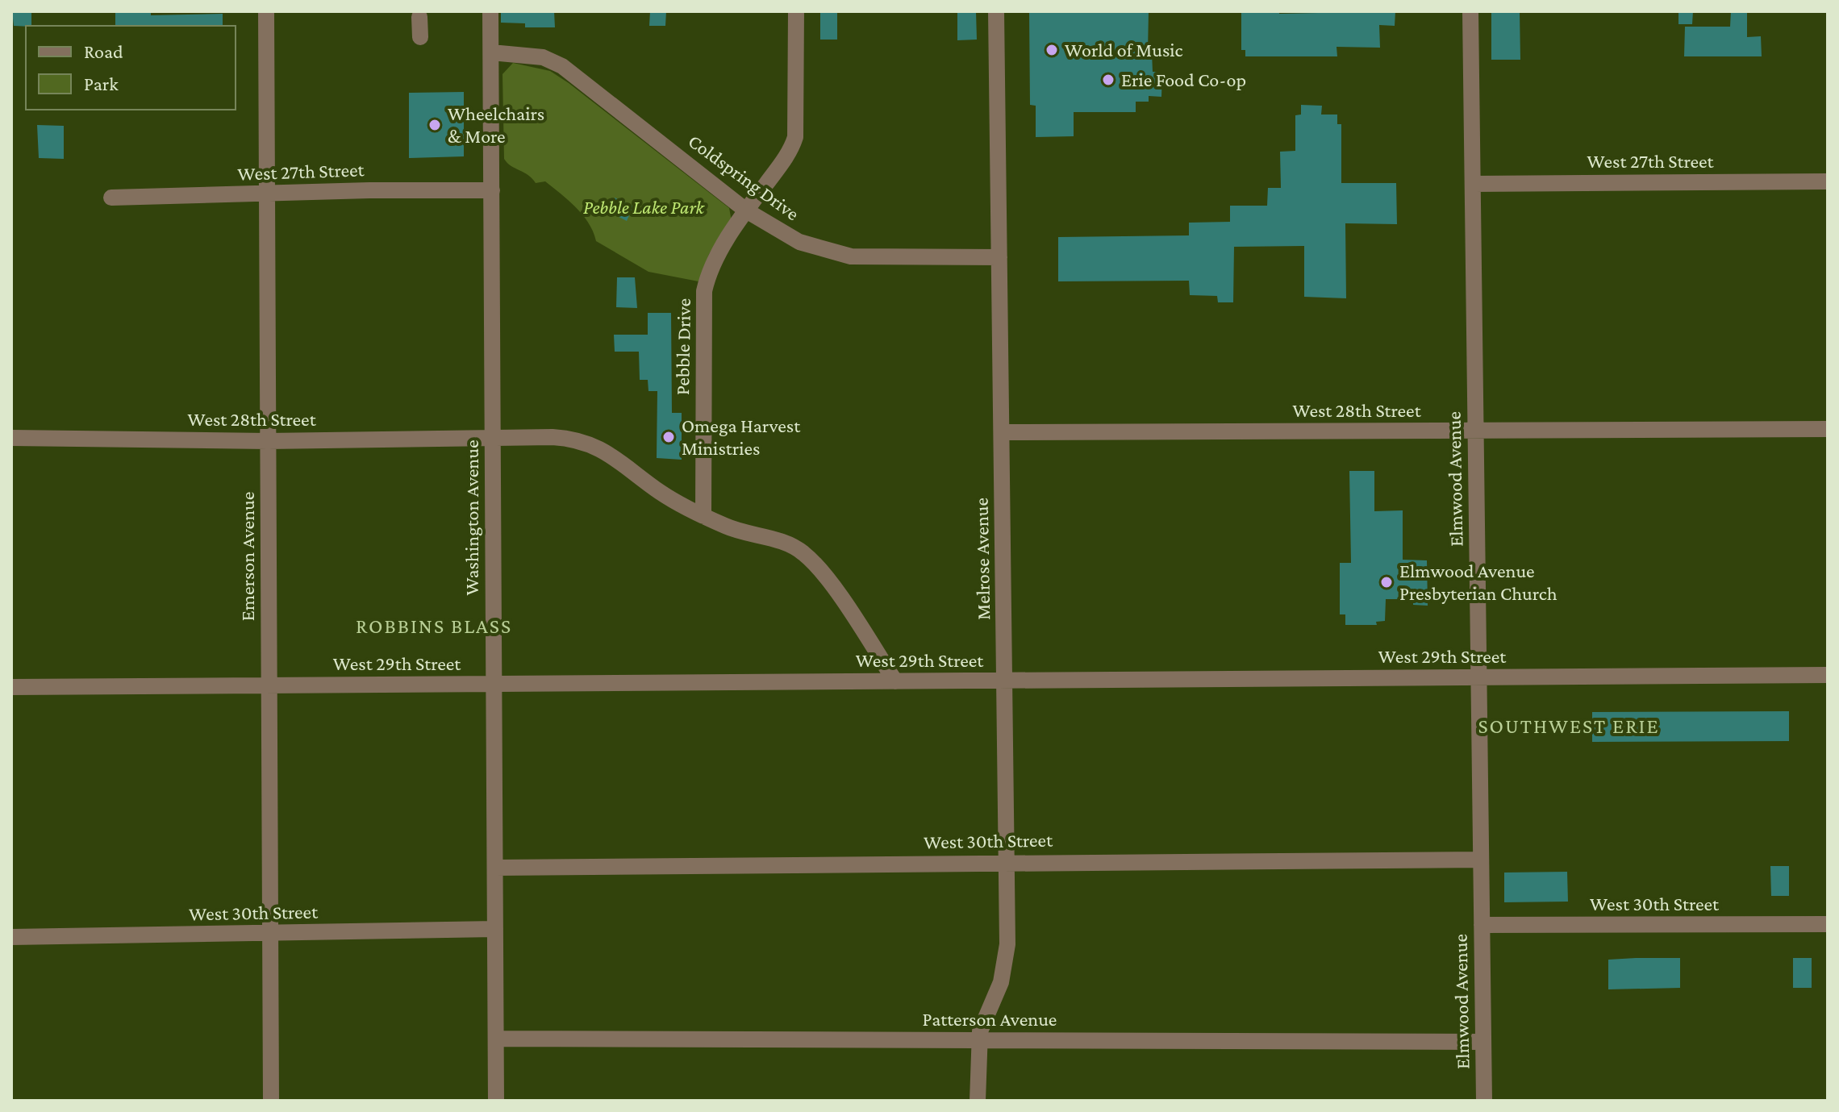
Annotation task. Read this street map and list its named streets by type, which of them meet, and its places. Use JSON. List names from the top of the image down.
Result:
{
  "streets": {
    "street": [
      "West 27th Street",
      "Coldspring Drive",
      "Pebble Drive",
      "West 28th Street",
      "Elmwood Avenue",
      "Washington Avenue",
      "Emerson Avenue",
      "Melrose Avenue",
      "West 29th Street",
      "West 30th Street",
      "Patterson Avenue"
    ]
  },
  "crossings": [
    ["West 27th Street", "Elmwood Avenue"],
    ["West 27th Street", "Washington Avenue"],
    ["West 27th Street", "Emerson Avenue"],
    ["Coldspring Drive", "Pebble Drive"],
    ["Coldspring Drive", "Washington Avenue"],
    ["Coldspring Drive", "Melrose Avenue"],
    ["Pebble Drive", "West 28th Street"],
    ["West 28th Street", "Elmwood Avenue"],
    ["West 28th Street", "Washington Avenue"],
    ["West 28th Street", "Emerson Avenue"],
    ["West 28th Street", "Melrose Avenue"],
    ["West 28th Street", "West 29th Street"],
    ["Elmwood Avenue", "West 29th Street"],
    ["Elmwood Avenue", "West 30th Street"],
    ["Elmwood Avenue", "Patterson Avenue"],
    ["Washington Avenue", "West 29th Street"],
    ["Washington Avenue", "West 30th Street"],
    ["Washington Avenue", "Patterson Avenue"],
    ["Emerson Avenue", "West 29th Street"],
    ["Emerson Avenue", "West 30th Street"],
    ["Melrose Avenue", "West 29th Street"],
    ["Melrose Avenue", "West 30th Street"],
    ["Melrose Avenue", "Patterson Avenue"]
  ],
  "districts": ["ROBBINS BLASS", "SOUTHWEST ERIE"],
  "parks": ["Pebble Lake Park"],
  "places": [
    "World of Music",
    "Erie Food Co-op",
    "Wheelchairs & More",
    "Omega Harvest Ministries",
    "Elmwood Avenue Presbyterian Church"
  ],
  "legend": ["Road", "Park"]
}
